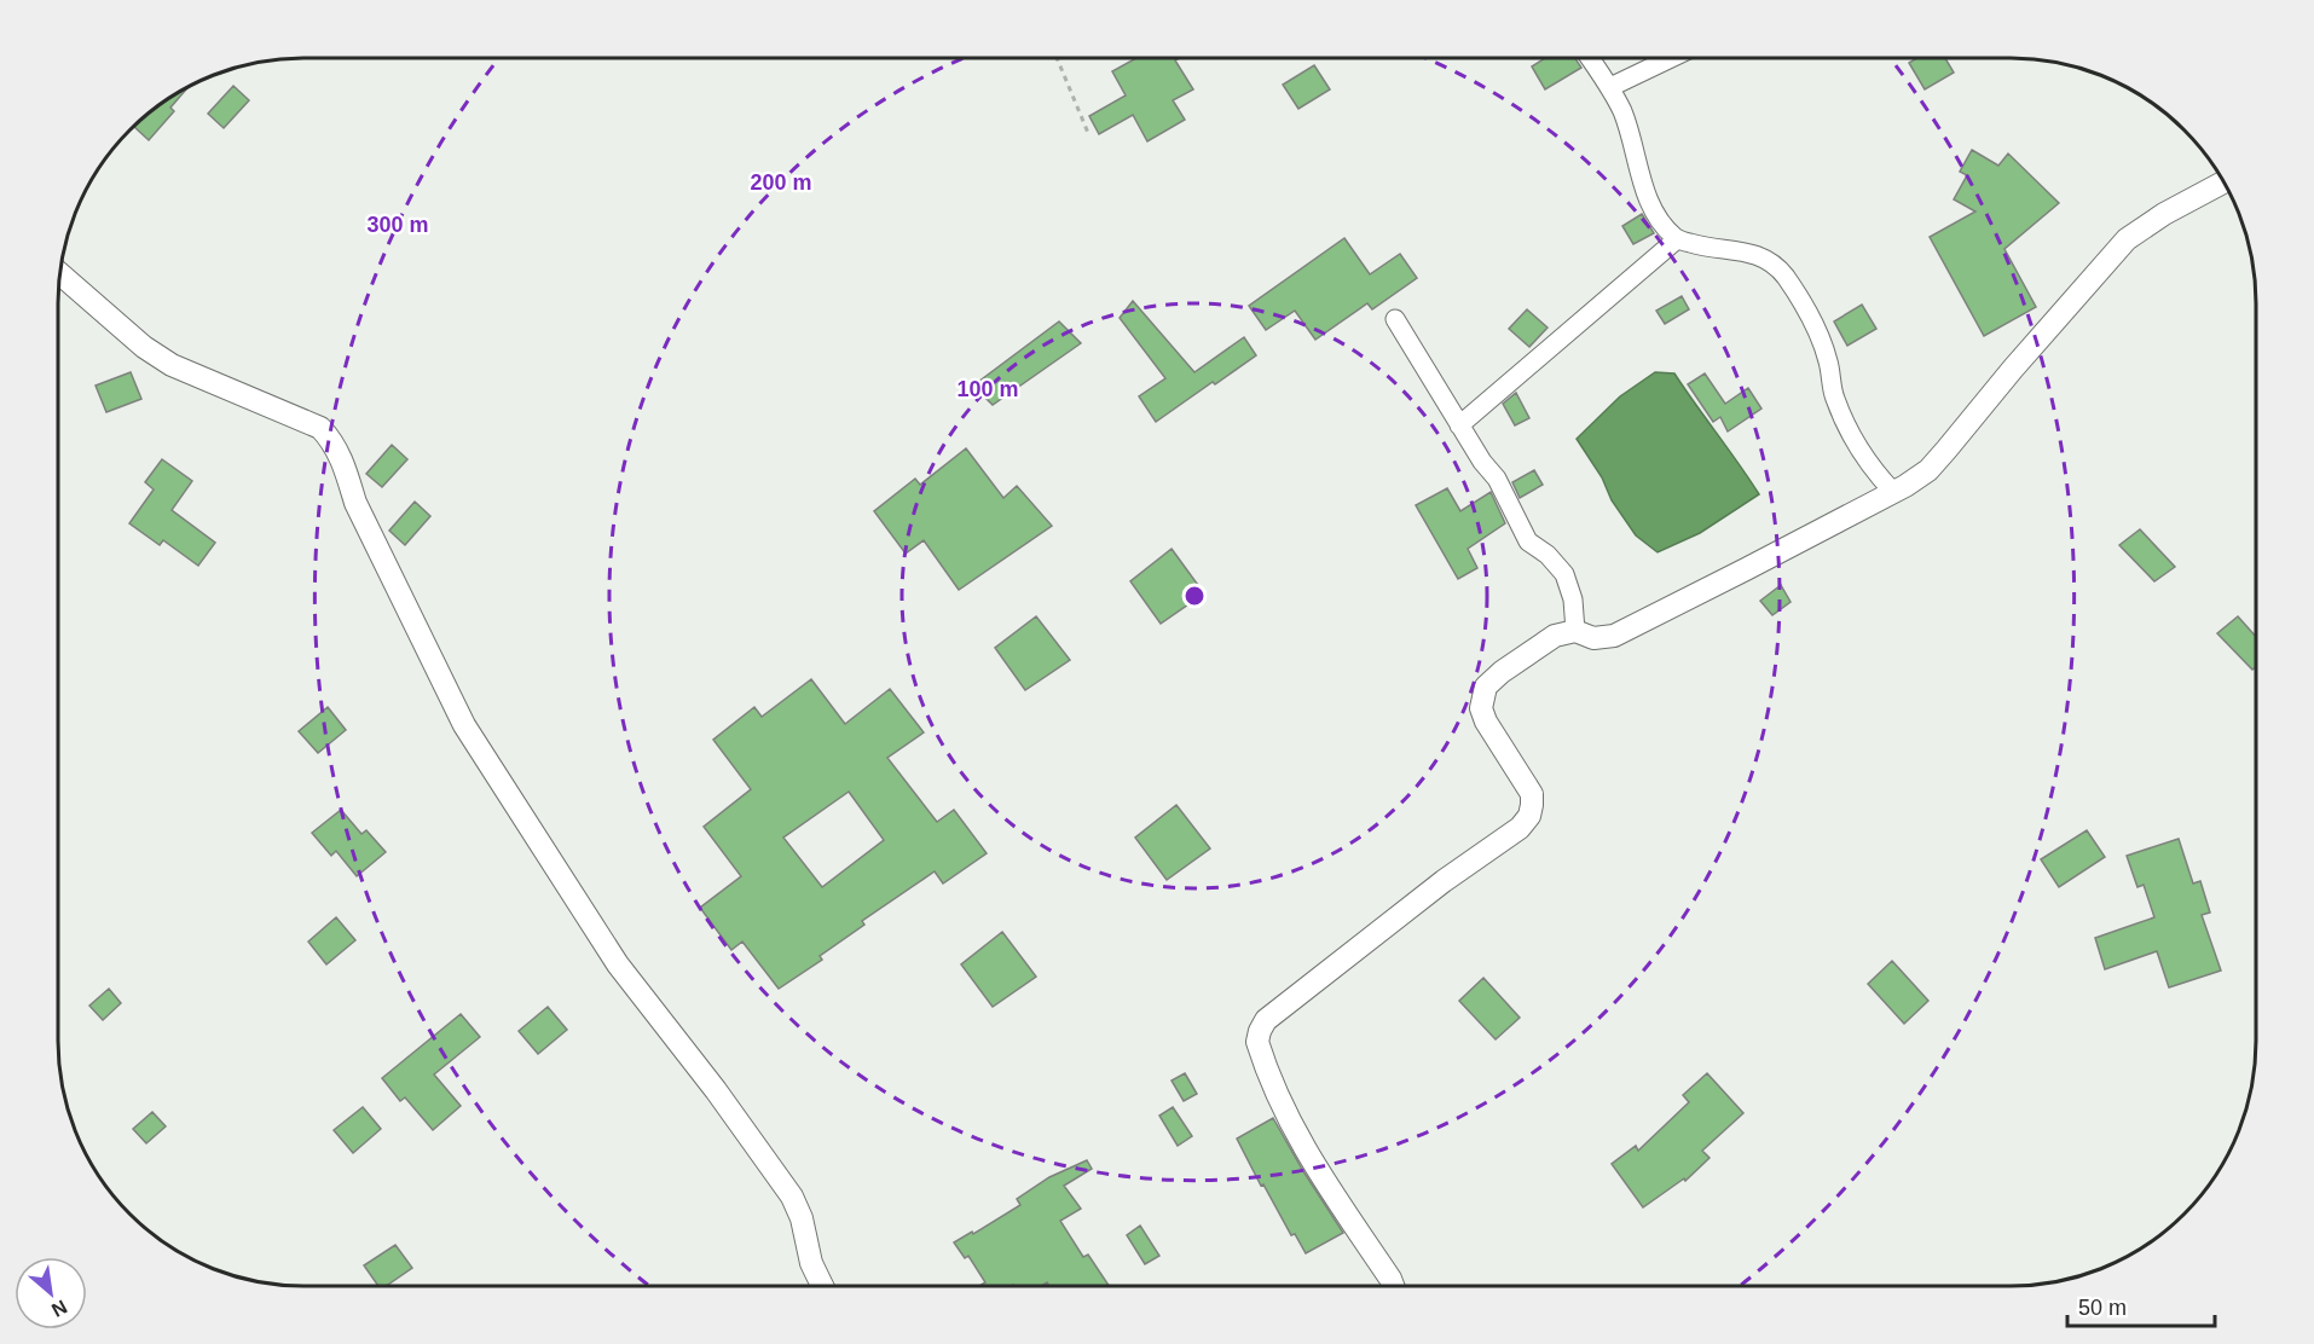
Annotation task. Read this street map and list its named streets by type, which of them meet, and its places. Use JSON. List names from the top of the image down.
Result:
{
  "scale_bar": "50 m",
  "north": "bottom right",
  "rings": ["200 m", "300 m", "100 m"]
}
